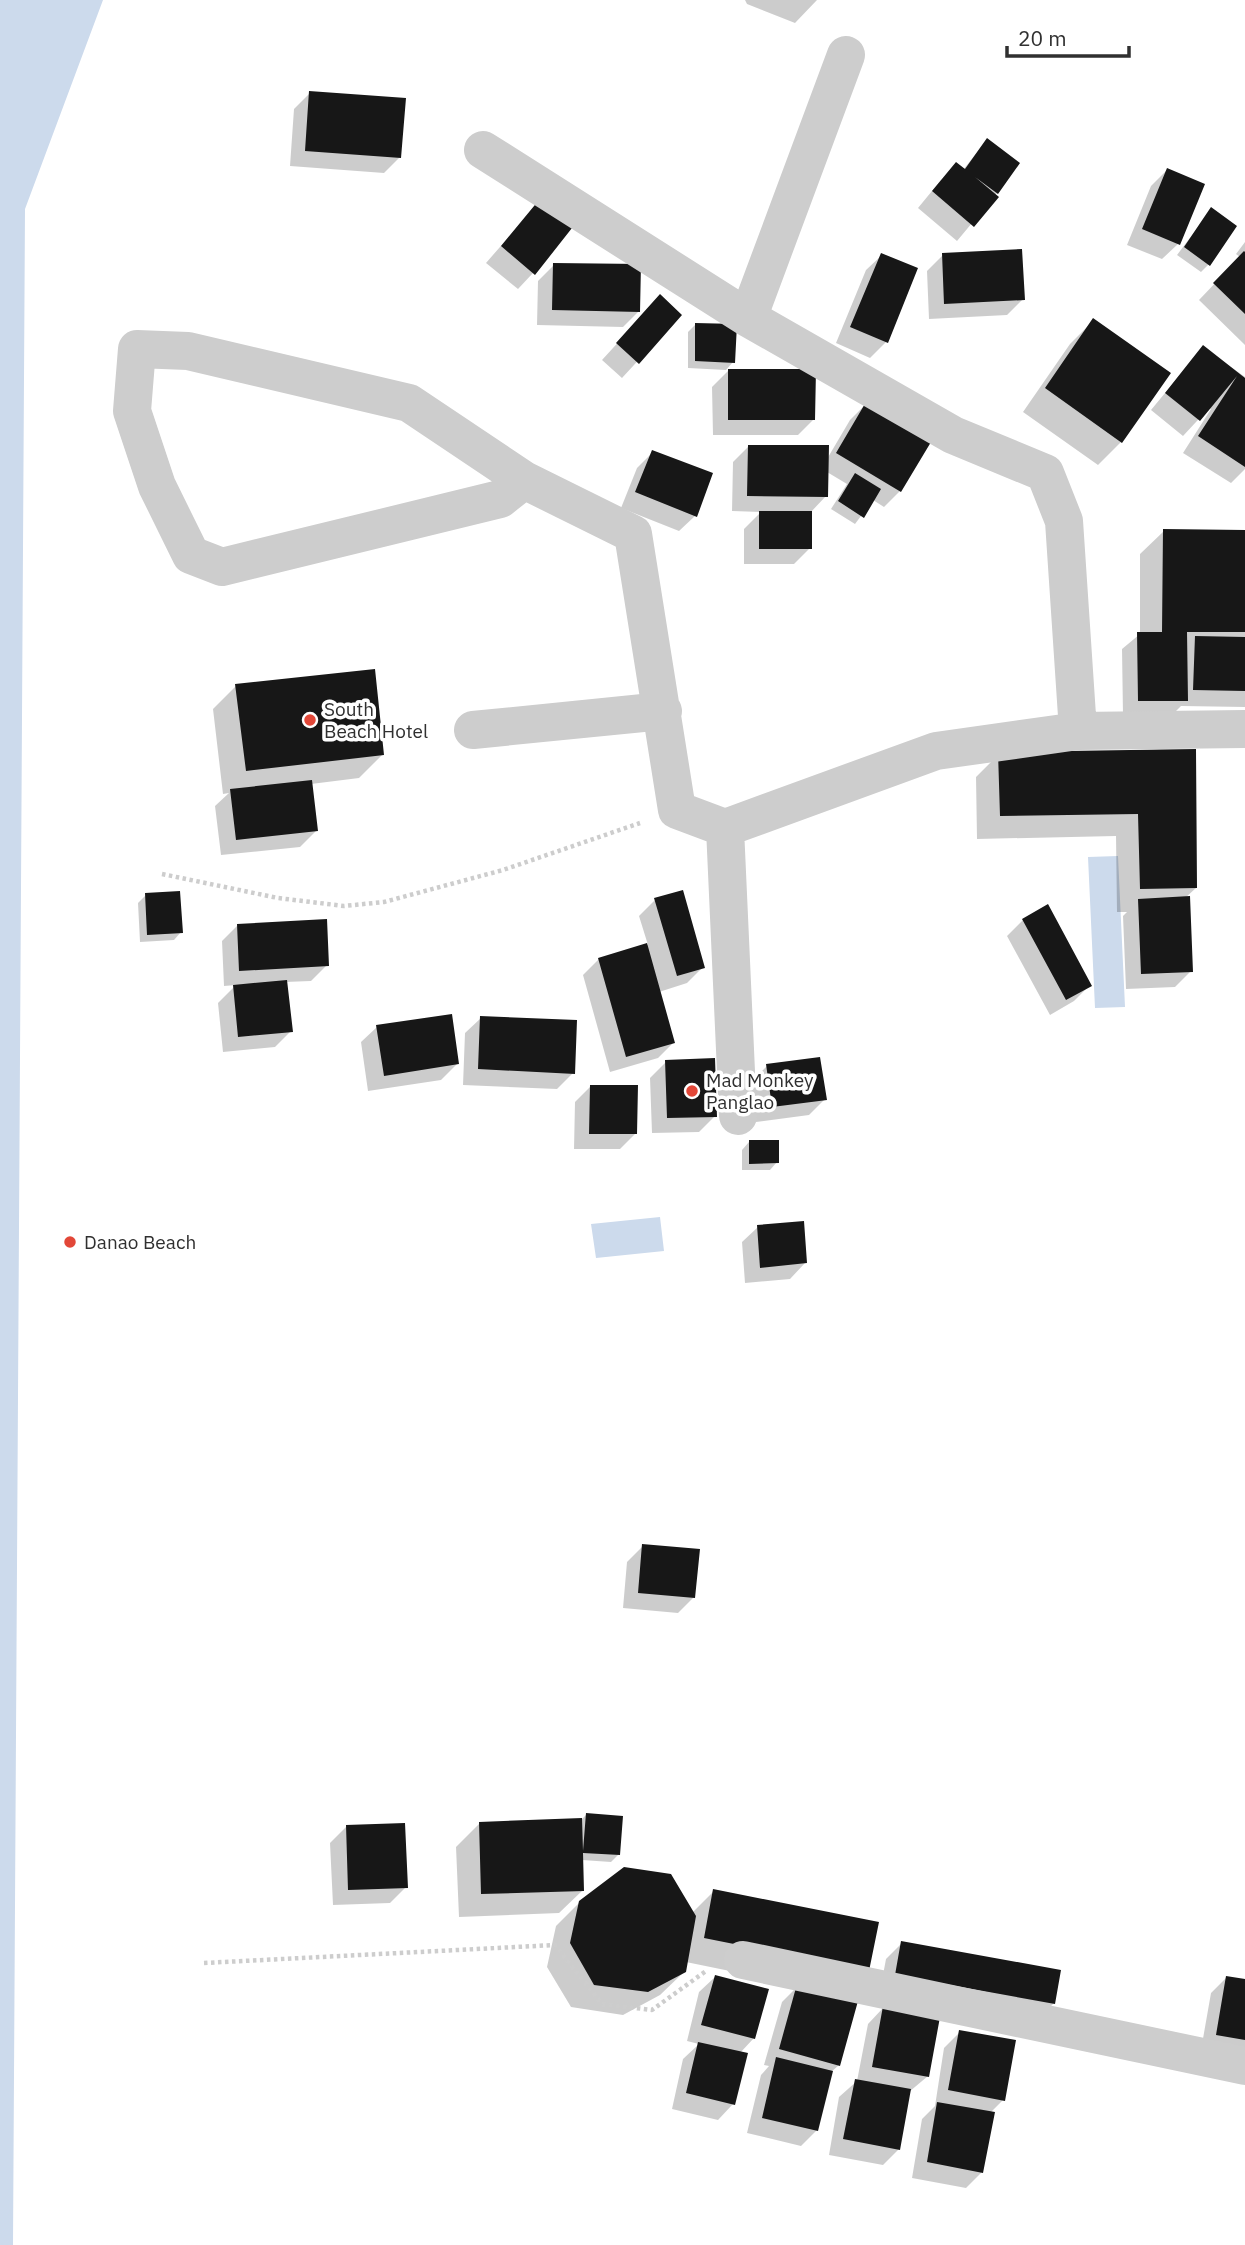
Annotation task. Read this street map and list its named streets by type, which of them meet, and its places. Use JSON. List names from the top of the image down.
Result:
{
  "places": ["South Beach Hotel", "Mad Monkey Panglao", "Danao Beach"],
  "scale_bar": "20 m"
}
